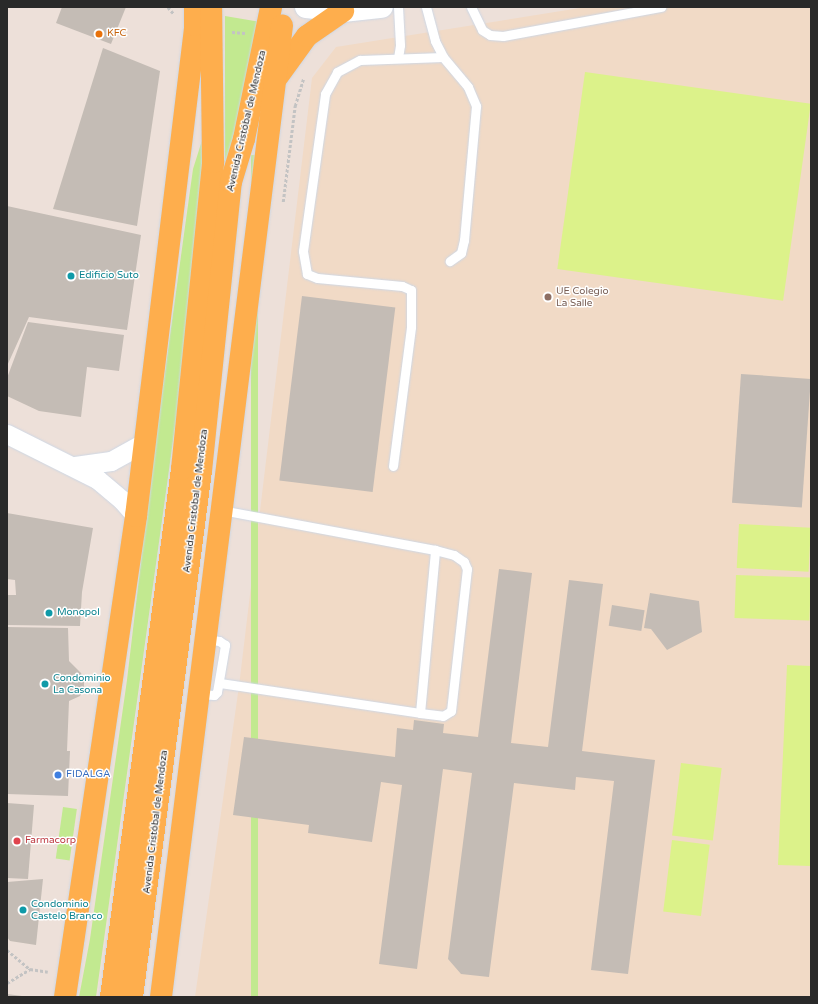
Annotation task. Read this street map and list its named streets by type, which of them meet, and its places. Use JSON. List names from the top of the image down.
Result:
{
  "streets": {
    "main road": ["Avenida Cristóbal de Mendoza"]
  },
  "places": [
    "KFC",
    "Edificio Suto",
    "UE Colegio La Salle",
    "Monopol",
    "Condominio La Casona",
    "FIDALGA",
    "Farmacorp",
    "Condominio Castelo Branco"
  ]
}
